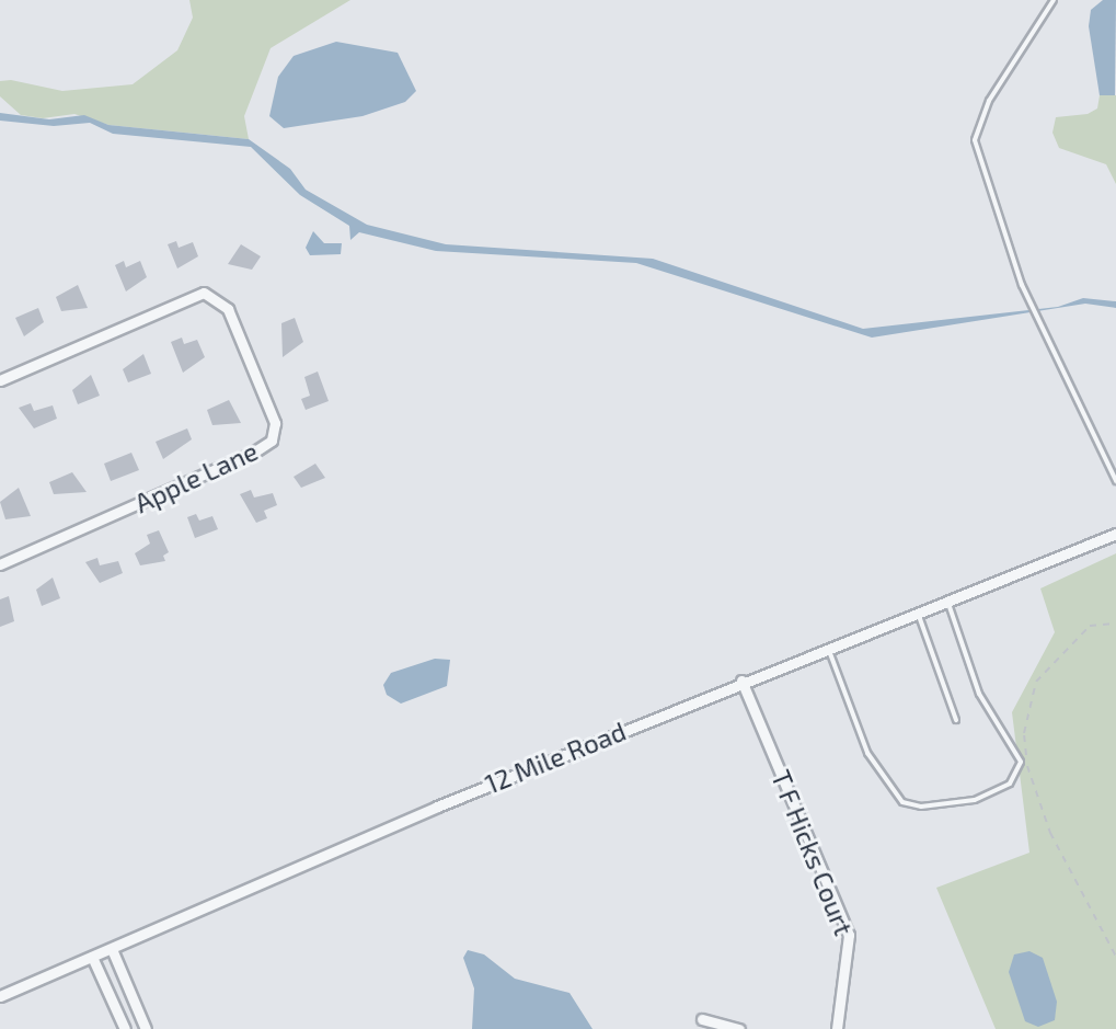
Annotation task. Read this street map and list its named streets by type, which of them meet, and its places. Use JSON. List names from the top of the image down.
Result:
{
  "streets": {
    "street": ["Apple Lane", "12 Mile Road", "T F Hicks Court"]
  },
  "crossings": [
    ["12 Mile Road", "T F Hicks Court"]
  ]
}
